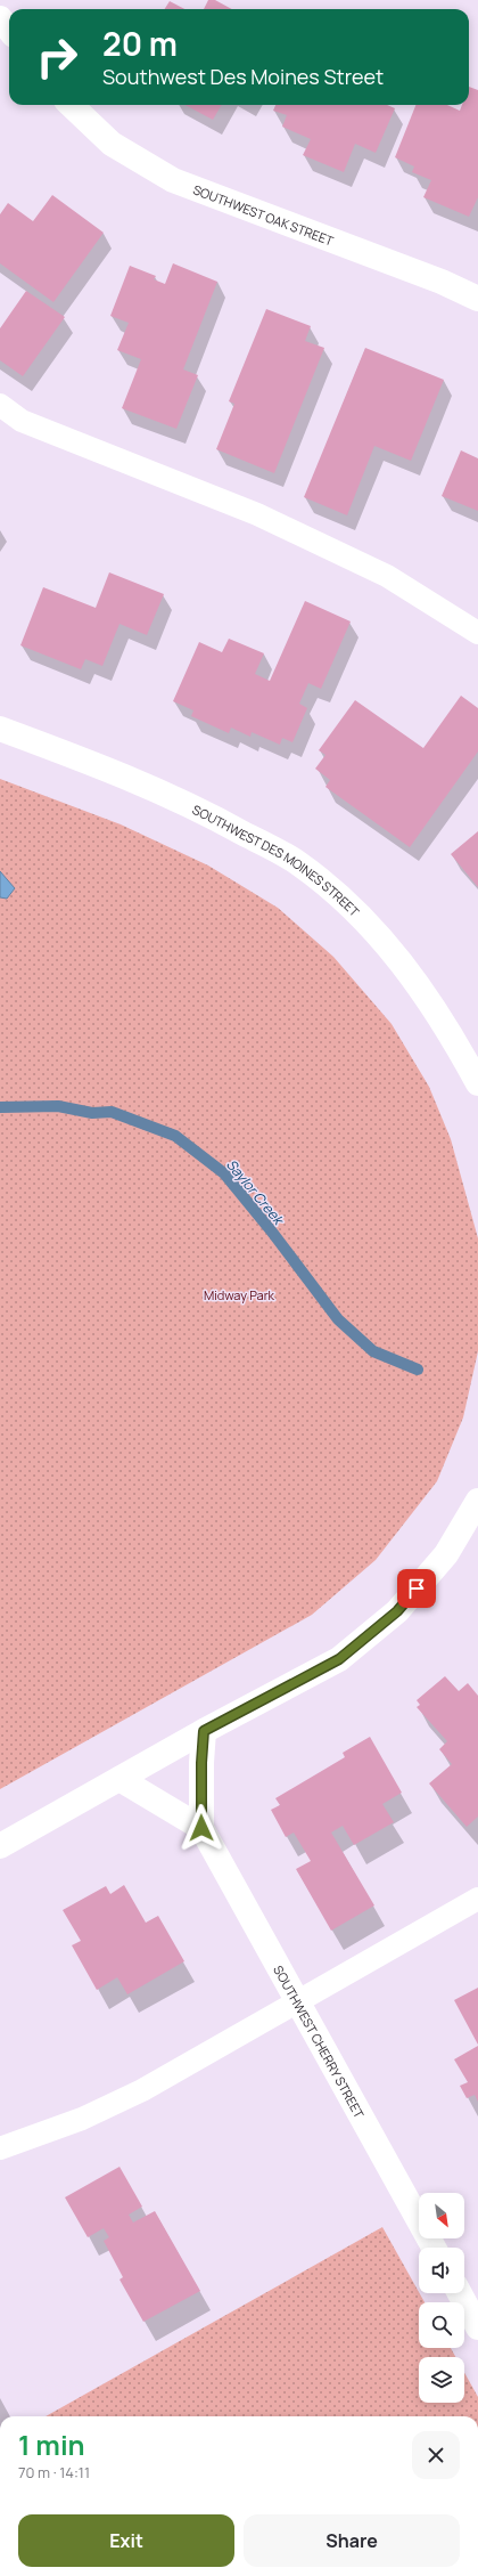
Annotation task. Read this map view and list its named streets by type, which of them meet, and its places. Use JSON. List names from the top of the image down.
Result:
{
  "streets": {
    "street": ["SOUTHWEST OAK STREET", "SOUTHWEST DES MOINES STREET", "SOUTHWEST CHERRY STREET"]
  },
  "water": ["Saylor Creek"],
  "parks": ["Midway Park"],
  "north": "bottom right",
  "page": {
    "turn": ["20 m", "Southwest Des Moines Street"],
    "heading": ["1 min", "70 m · 14:11"],
    "buttons": ["Exit", "Share"]
  }
}
